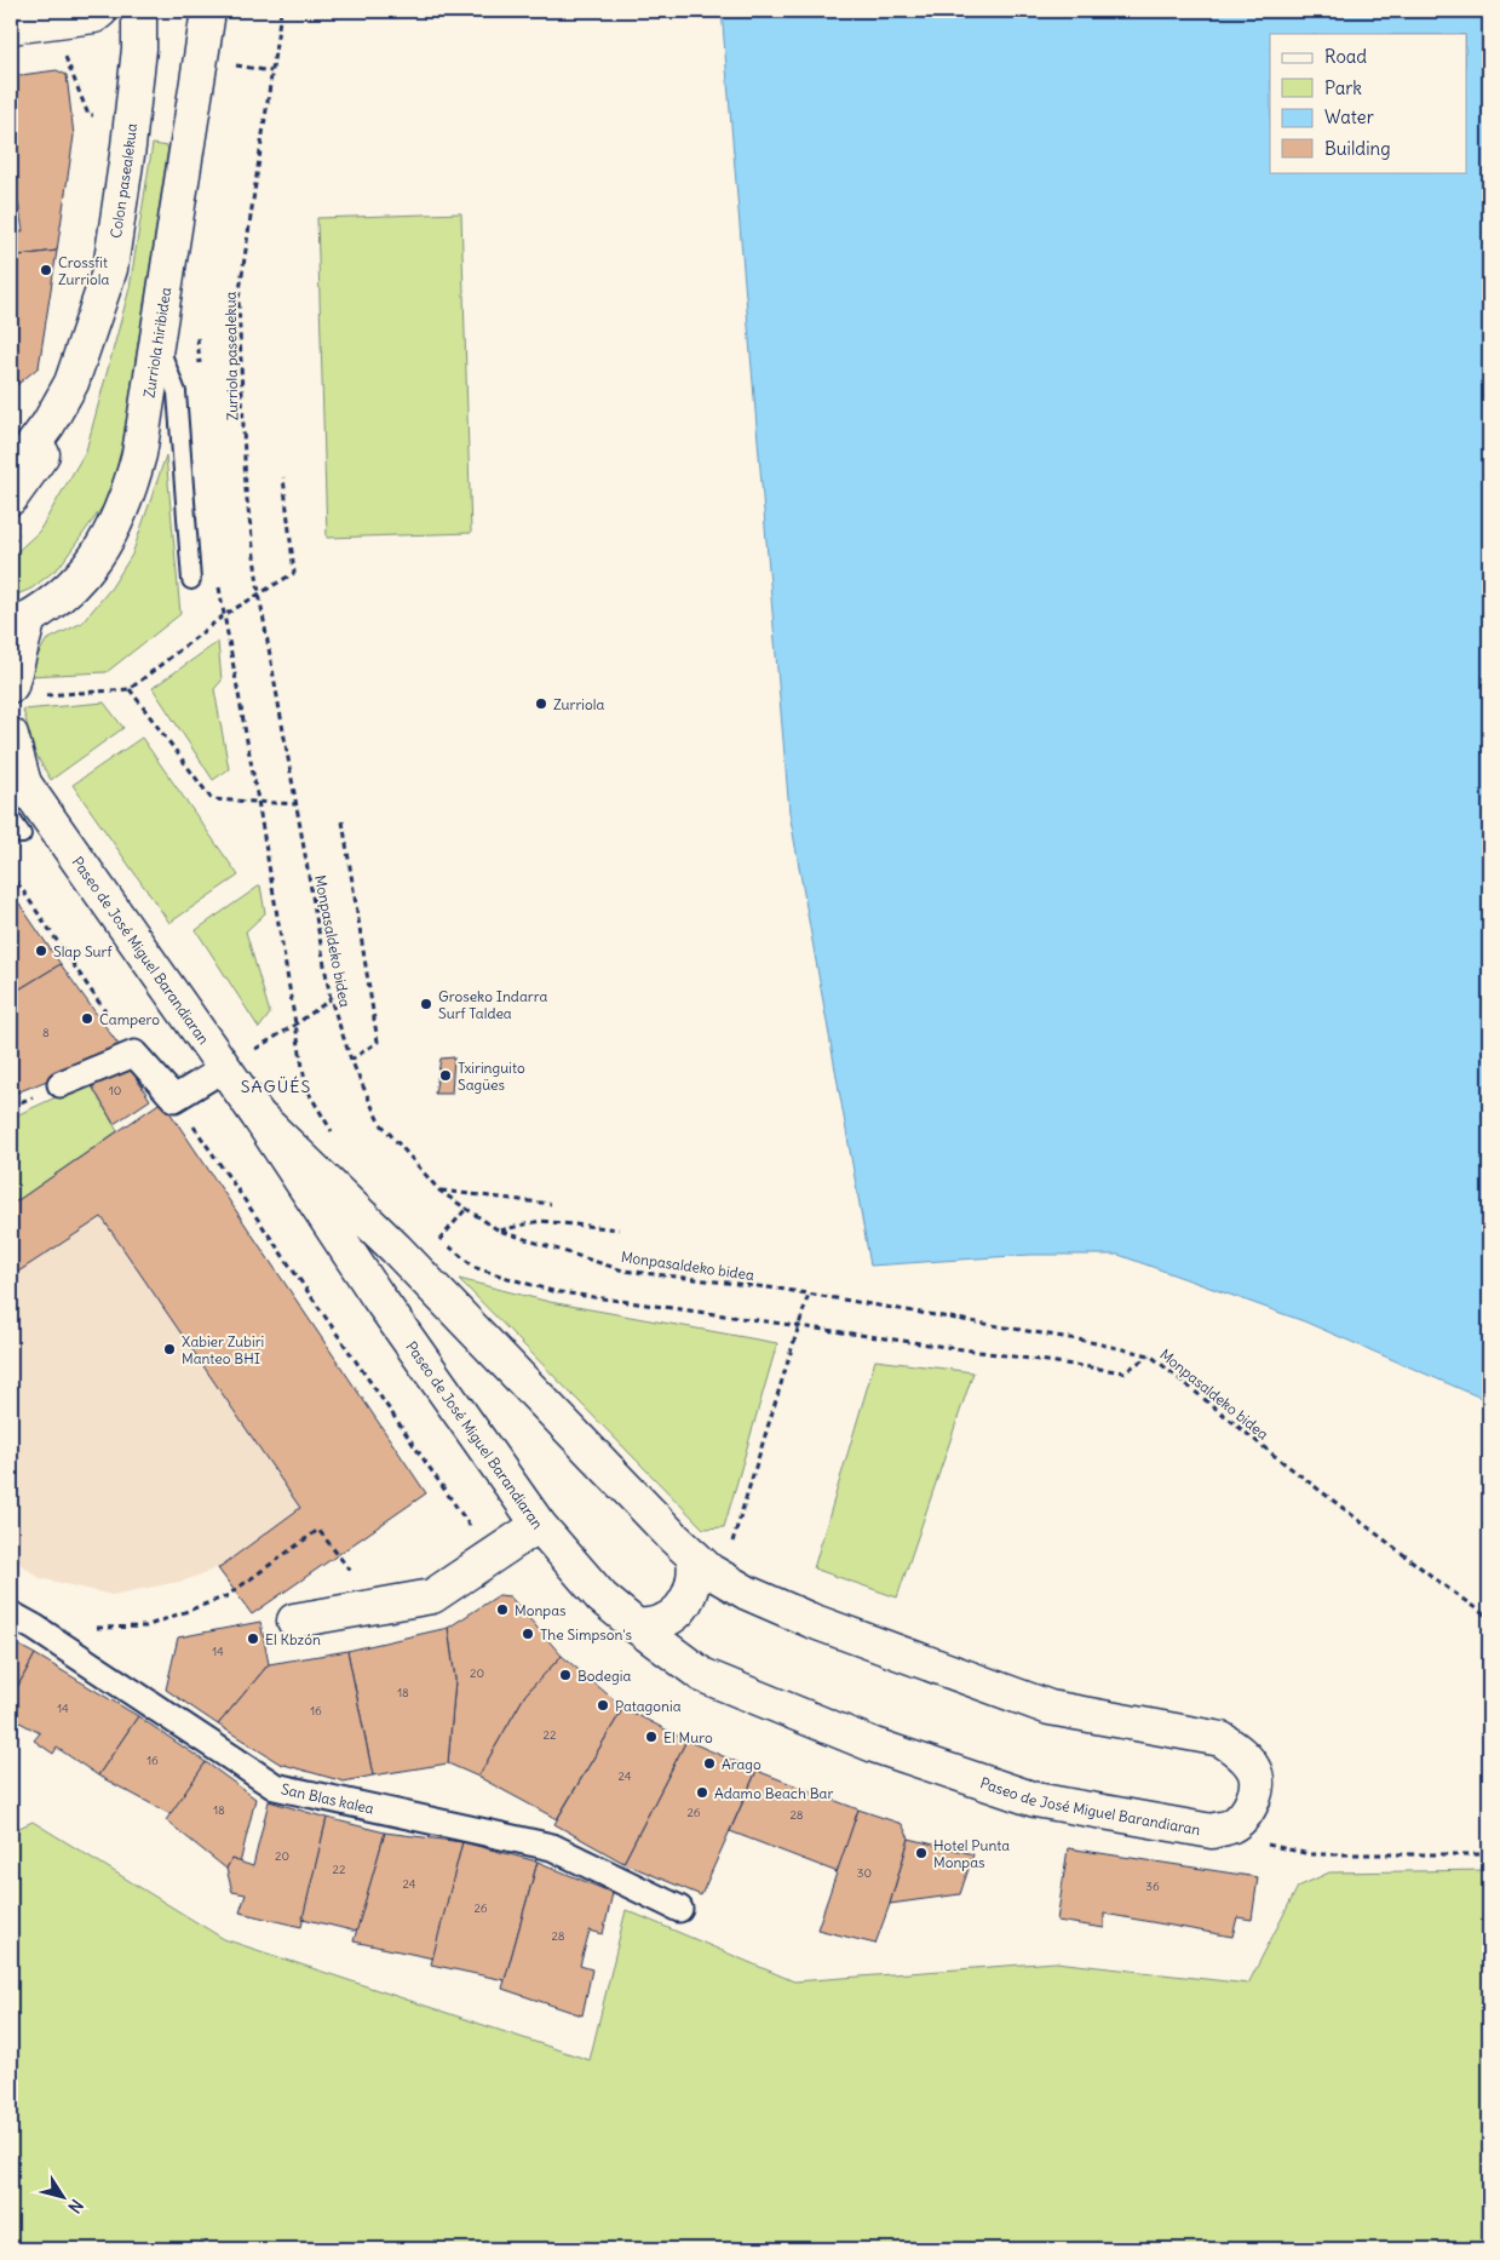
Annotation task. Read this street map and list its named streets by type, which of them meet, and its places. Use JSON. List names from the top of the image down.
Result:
{
  "streets": {
    "street": [
      "Colon pasealekua",
      "Zurriola hiribidea",
      "Paseo de José Miguel Barandiaran",
      "San Blas kalea"
    ],
    "path": ["Zurriola pasealekua", "Monpasaldeko bidea"]
  },
  "crossings": [
    ["Zurriola pasealekua", "Monpasaldeko bidea"]
  ],
  "districts": ["SAGÜÉS"],
  "places": [
    "Crossfit Zurriola",
    "Zurriola",
    "Slap Surf",
    "Groseko Indarra Surf Taldea",
    "Campero",
    "Txiringuito Sagües",
    "Xabier Zubiri Manteo BHI",
    "Monpas",
    "The Simpson's",
    "El Kbzón",
    "Bodegia",
    "Patagonia",
    "El Muro",
    "Arago",
    "Adamo Beach Bar",
    "Hotel Punta Monpas"
  ],
  "house_numbers": [
    "8",
    "10",
    "14",
    "20",
    "18",
    "14",
    "16",
    "22",
    "16",
    "24",
    "18",
    "26",
    "28",
    "20",
    "22",
    "30",
    "24",
    "36",
    "26",
    "28"
  ],
  "legend": [
    "Road",
    "Park",
    "Water",
    "Building"
  ],
  "north": "bottom right"
}
